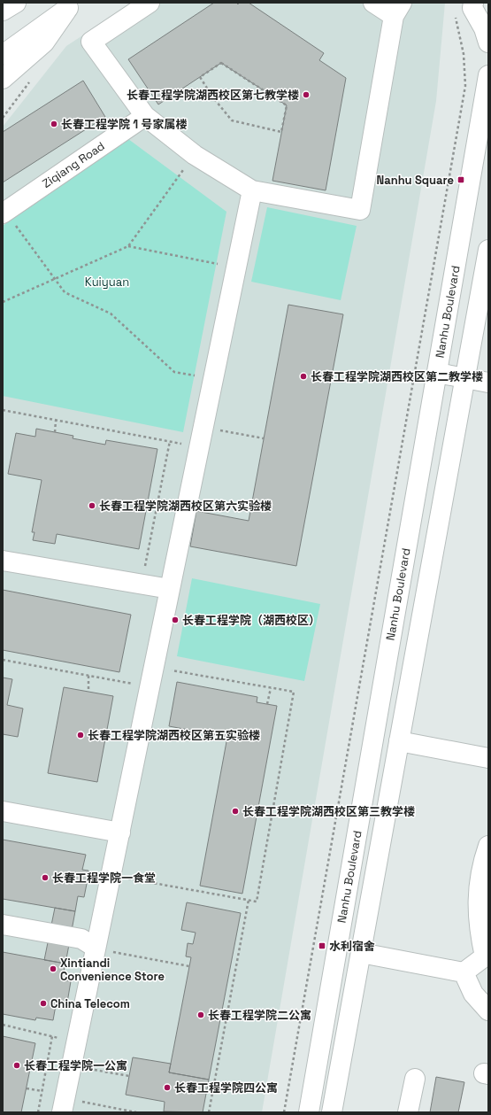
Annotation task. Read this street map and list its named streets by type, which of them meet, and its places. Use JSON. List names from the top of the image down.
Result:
{
  "streets": {
    "main road": ["Ziqiang Road", "Nanhu Boulevard"]
  },
  "parks": ["Kuiyuan"],
  "places": {
    "other": [
      "长春工程学院湖西校区第七教学楼",
      "长春工程学院 1 号家属楼",
      "长春工程学院湖西校区第二教学楼",
      "长春工程学院湖西校区第六实验楼",
      "长春工程学院（湖西校区）",
      "长春工程学院湖西校区第五实验楼",
      "长春工程学院湖西校区第三教学楼",
      "长春工程学院一食堂",
      "Xintiandi Convenience Store",
      "China Telecom",
      "长春工程学院二公寓",
      "长春工程学院一公寓",
      "长春工程学院四公寓"
    ],
    "transit": ["Nanhu Square", "水利宿舍"]
  }
}
